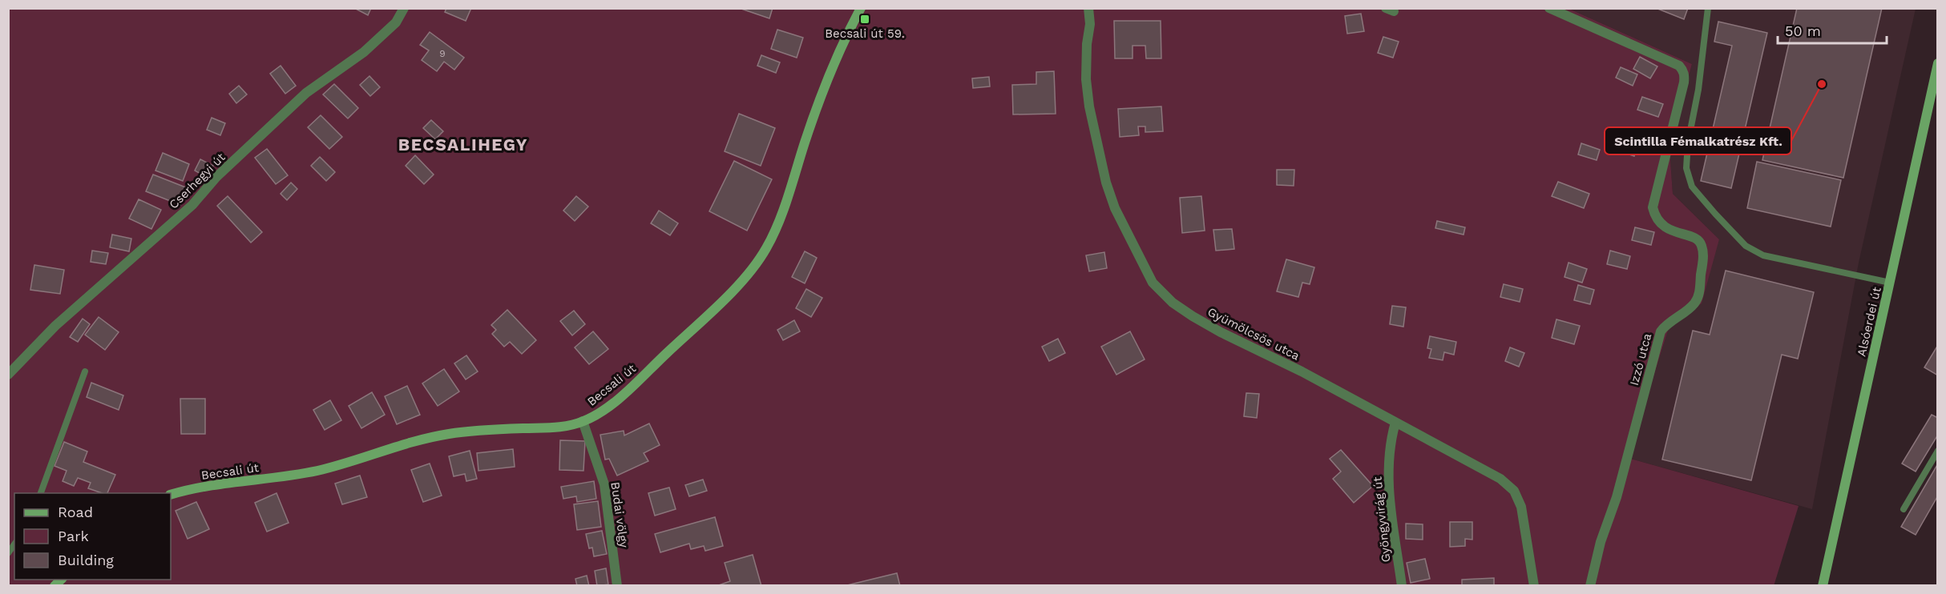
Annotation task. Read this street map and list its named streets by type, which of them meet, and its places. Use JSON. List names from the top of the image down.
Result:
{
  "streets": {
    "main road": ["Alsóerdei út", "Becsali út"],
    "street": [
      "Cserhegyi út",
      "Gyümölcsös utca",
      "Izzó utca",
      "Budai völgy",
      "Gyöngyvirág út"
    ]
  },
  "crossings": [
    ["Gyümölcsös utca", "Gyöngyvirág út"],
    ["Becsali út", "Budai völgy"]
  ],
  "districts": ["BECSALIHEGY"],
  "places": {
    "transit": ["Becsali út 59."],
    "other": ["Scintilla Fémalkatrész Kft."]
  },
  "house_numbers": ["9"],
  "legend": ["Road", "Park", "Building"],
  "scale_bar": "50 m"
}
